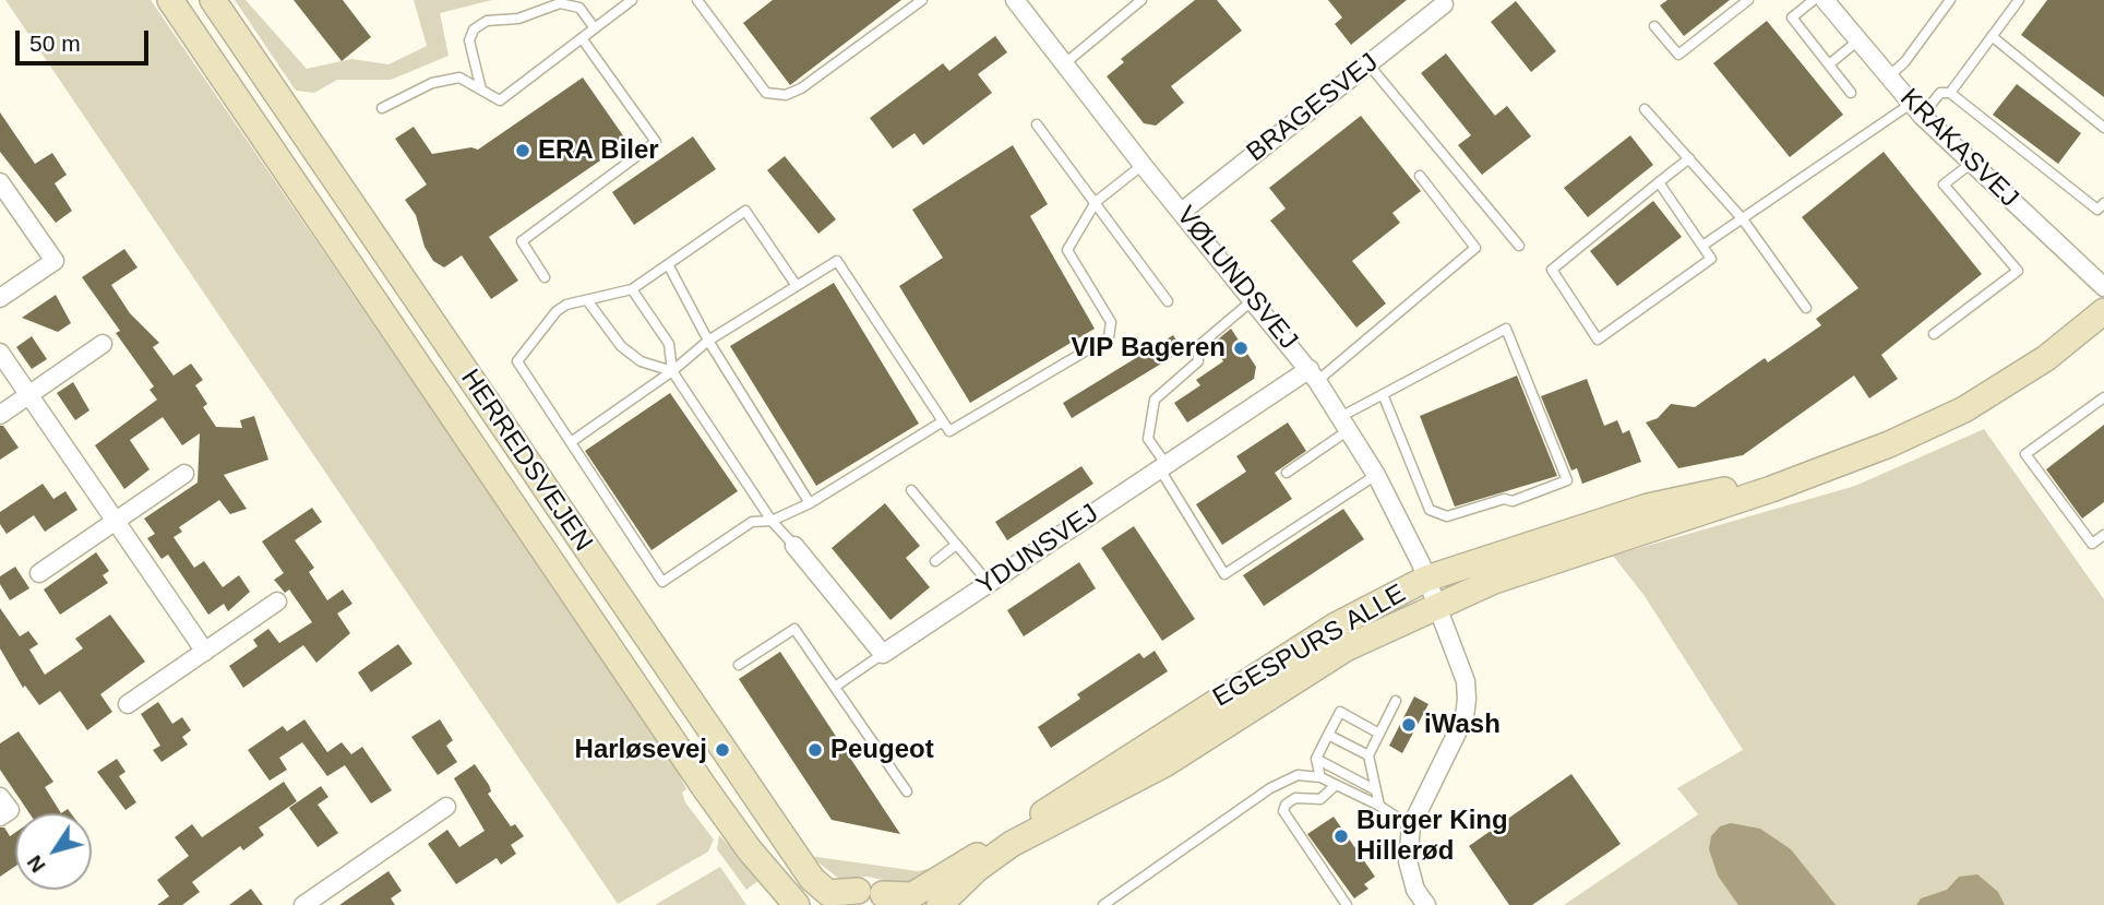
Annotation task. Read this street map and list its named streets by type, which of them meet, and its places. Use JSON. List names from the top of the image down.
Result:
{
  "streets": {
    "street": [
      "BRAGESVEJ",
      "KRAKASVEJ",
      "VØLUNDSVEJ",
      "HERREDSVEJEN",
      "YDUNSVEJ",
      "EGESPURS ALLE"
    ]
  },
  "crossings": [
    ["BRAGESVEJ", "VØLUNDSVEJ"],
    ["VØLUNDSVEJ", "YDUNSVEJ"],
    ["VØLUNDSVEJ", "EGESPURS ALLE"],
    ["HERREDSVEJEN", "EGESPURS ALLE"]
  ],
  "places": [
    "ERA Biler",
    "VIP Bageren",
    "iWash",
    "Harløsevej",
    "Peugeot",
    "Burger King Hillerød"
  ],
  "scale_bar": "50 m",
  "north": "bottom left"
}
